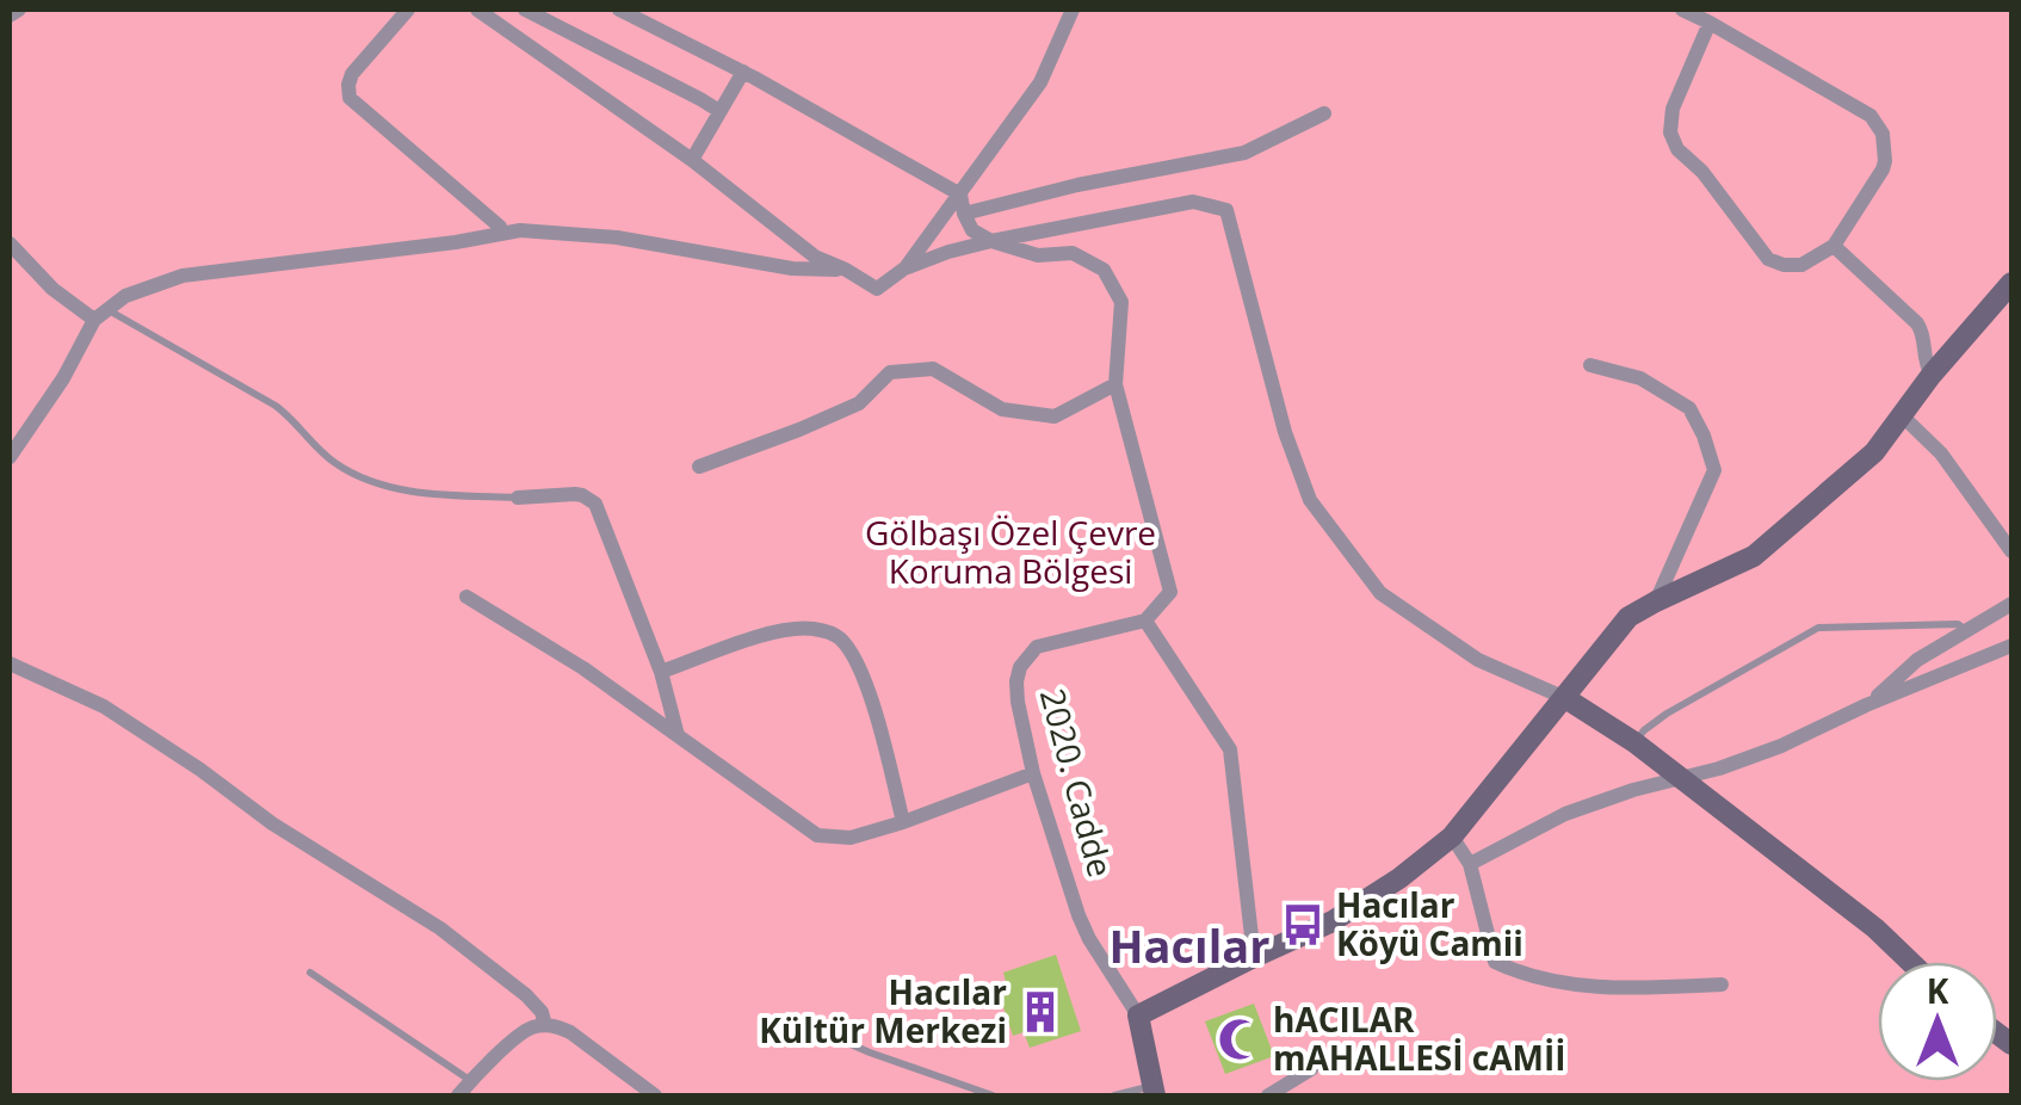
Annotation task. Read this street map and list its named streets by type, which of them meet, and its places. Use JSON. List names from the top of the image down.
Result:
{
  "streets": {
    "street": ["2020. Cadde"]
  },
  "districts": ["Hacılar"],
  "parks": ["Gölbaşı Özel Çevre Koruma Bölgesi"],
  "places": {
    "bus stop": ["Hacılar Köyü Camii"],
    "building": ["Hacılar Kültür Merkezi"],
    "mosque": ["hACILAR mAHALLESİ cAMİİ"]
  },
  "north": "top"
}
